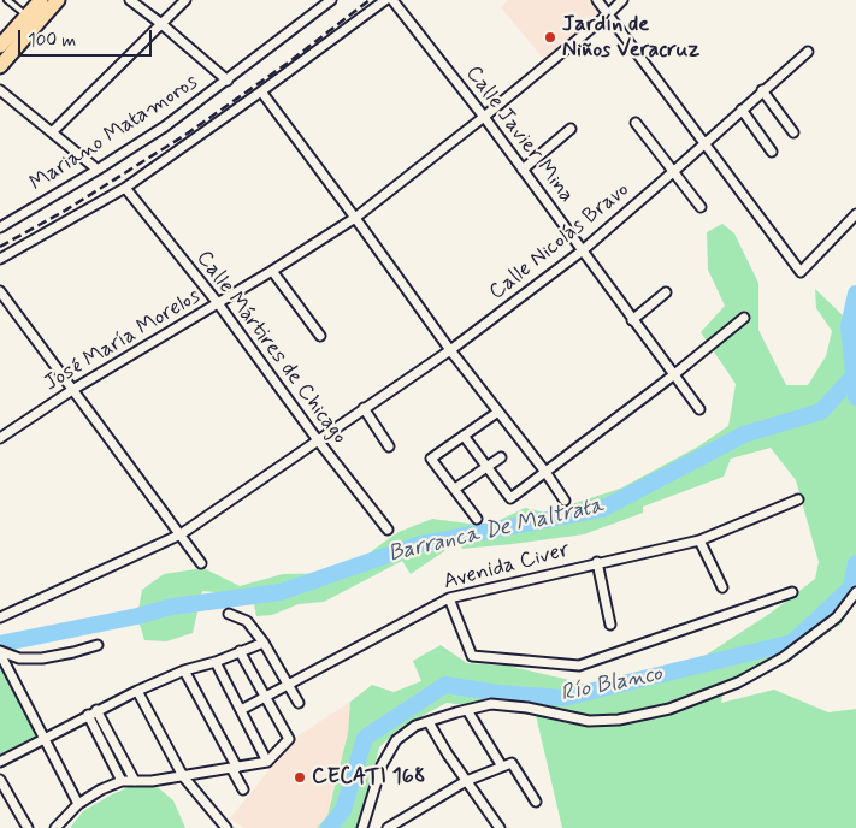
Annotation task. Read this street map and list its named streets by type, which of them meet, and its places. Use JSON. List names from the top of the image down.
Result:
{
  "streets": {
    "street": [
      "Mariano Matamoros",
      "Calle Javier Mina",
      "Calle Nicolás Bravo",
      "José María Morelos",
      "Calle Mártires de Chicago",
      "Avenida Civer"
    ]
  },
  "crossings": [
    ["Calle Javier Mina", "Calle Nicolás Bravo"],
    ["Calle Javier Mina", "José María Morelos"],
    ["Calle Nicolás Bravo", "Calle Mártires de Chicago"],
    ["José María Morelos", "Calle Mártires de Chicago"]
  ],
  "water": ["Barranca De Maltrata", "Río Blanco"],
  "places": ["Jardín de Niños Veracruz", "CECATI 168"],
  "scale_bar": "100 m"
}
